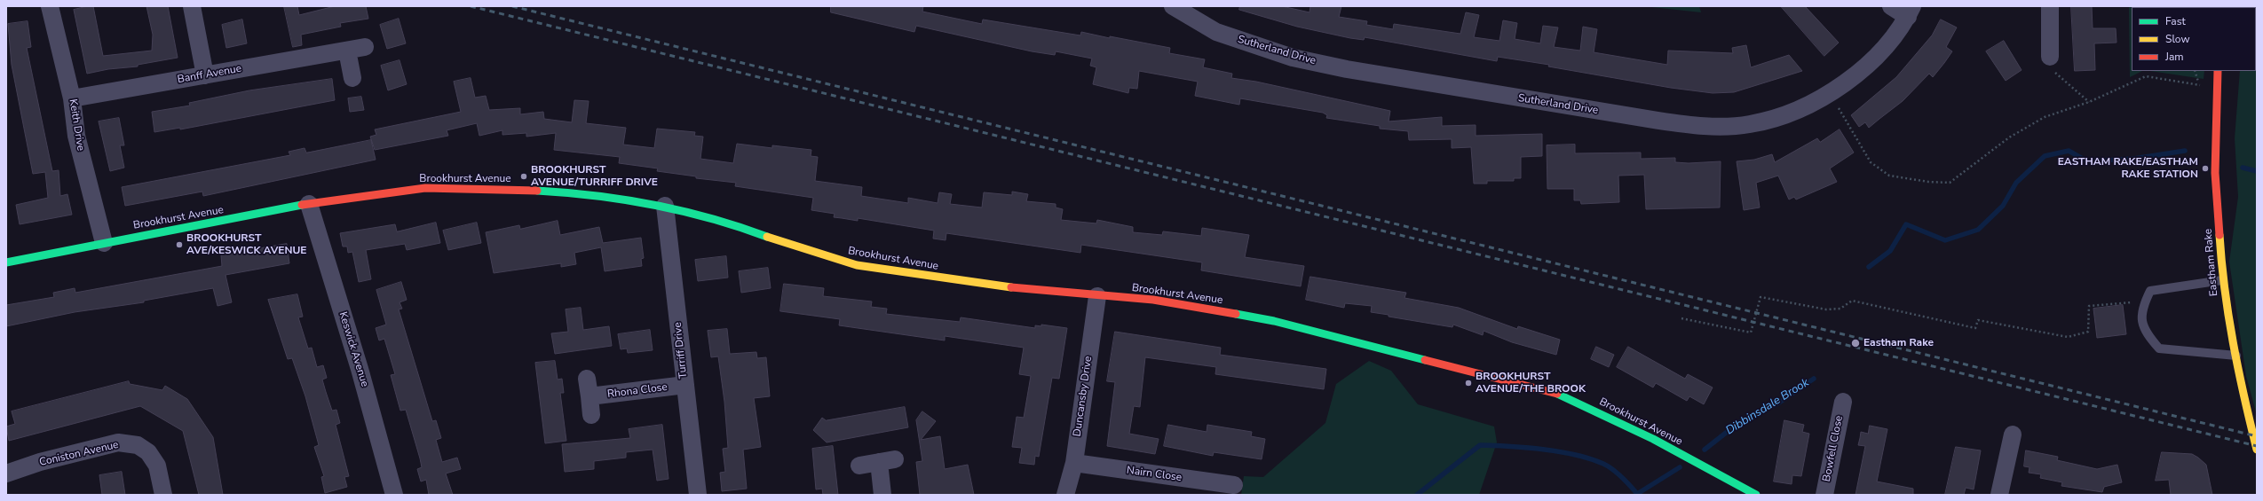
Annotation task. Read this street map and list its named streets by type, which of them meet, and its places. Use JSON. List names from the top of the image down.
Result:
{
  "streets": {
    "street": [
      "Sutherland Drive",
      "Banff Avenue",
      "Keith Drive",
      "Brookhurst Avenue",
      "Eastham Rake",
      "Keswick Avenue",
      "Turriff Drive",
      "Rhona Close",
      "Duncansby Drive",
      "Bowfell Close",
      "Coniston Avenue",
      "Nairn Close"
    ]
  },
  "crossings": [
    ["Banff Avenue", "Keith Drive"],
    ["Keith Drive", "Brookhurst Avenue"],
    ["Brookhurst Avenue", "Keswick Avenue"],
    ["Brookhurst Avenue", "Turriff Drive"],
    ["Brookhurst Avenue", "Duncansby Drive"],
    ["Turriff Drive", "Rhona Close"],
    ["Duncansby Drive", "Nairn Close"]
  ],
  "water": ["Dibbinsdale Brook"],
  "places": [
    "EASTHAM RAKE/EASTHAM RAKE STATION",
    "BROOKHURST AVENUE/TURRIFF DRIVE",
    "BROOKHURST AVE/KESWICK AVENUE",
    "Eastham Rake",
    "BROOKHURST AVENUE/THE BROOK"
  ],
  "legend": ["Fast", "Slow", "Jam"]
}
